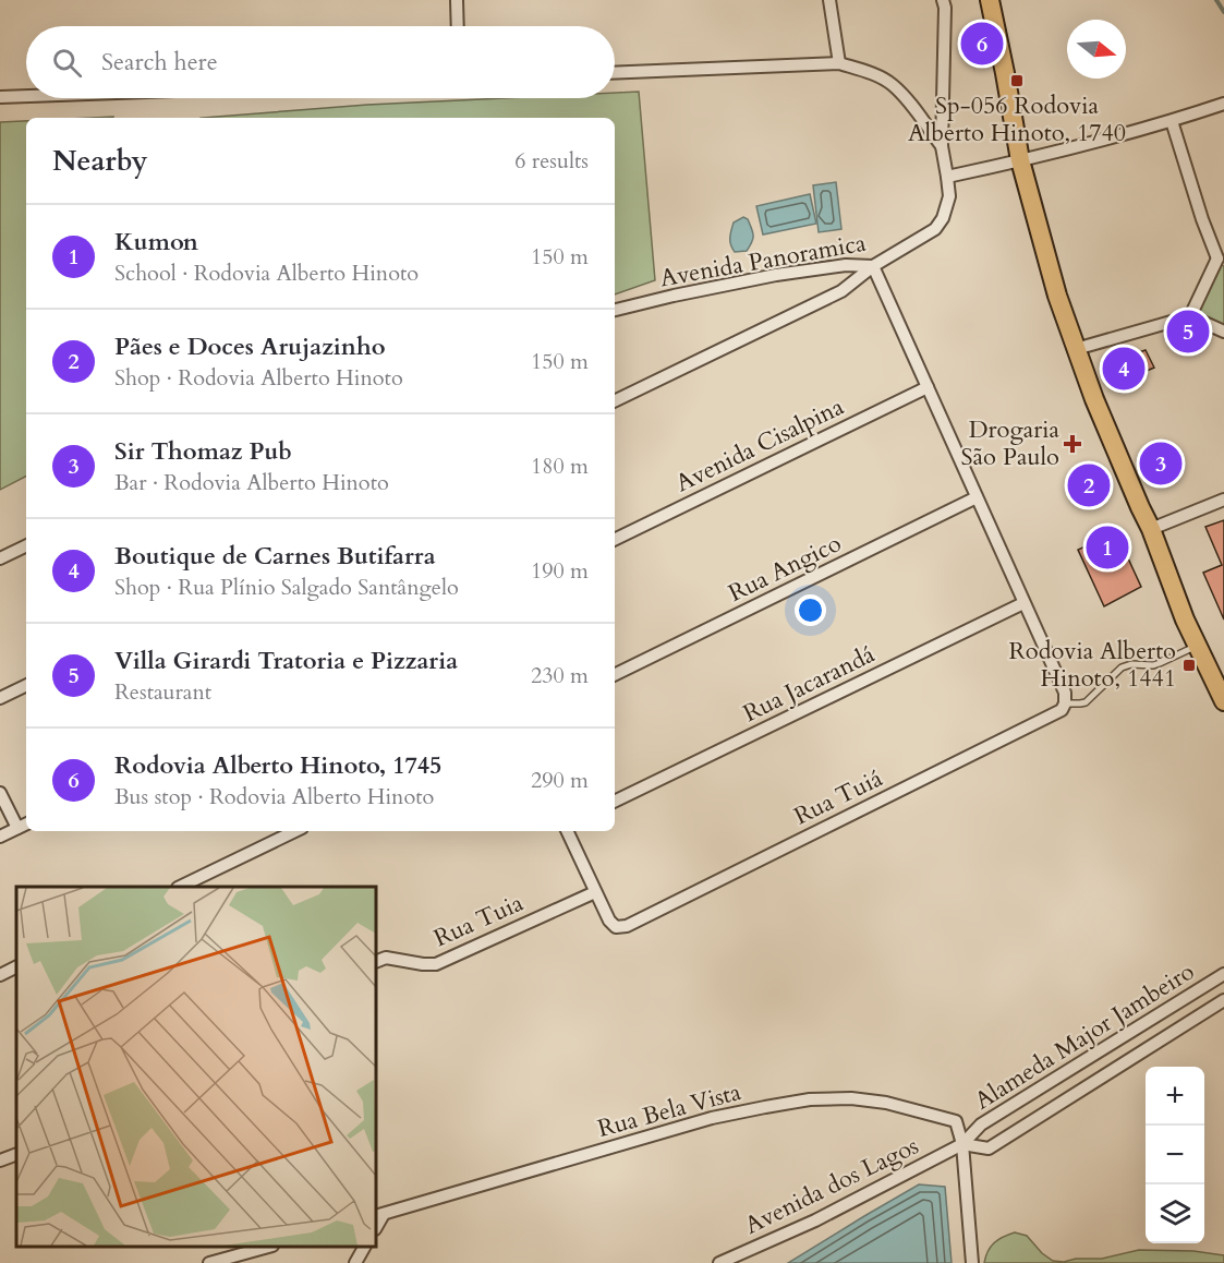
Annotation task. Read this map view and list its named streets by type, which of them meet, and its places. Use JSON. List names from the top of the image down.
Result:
{
  "streets": {
    "street": [
      "Avenida Panoramica",
      "Avenida Cisalpina",
      "Rua Angico",
      "Rua Jacarandá",
      "Rua Tuiá",
      "Rua Tuia",
      "Alameda Major Jambeiro",
      "Rua Bela Vista",
      "Avenida dos Lagos"
    ]
  },
  "crossings": [
    ["Rua Tuiá", "Rua Tuia"],
    ["Alameda Major Jambeiro", "Rua Bela Vista"],
    ["Alameda Major Jambeiro", "Avenida dos Lagos"],
    ["Rua Bela Vista", "Avenida dos Lagos"]
  ],
  "places": {
    "transit": ["Sp-056 Rodovia Alberto Hinoto, 1740", "Rodovia Alberto Hinoto, 1441"],
    "health": ["Drogaria São Paulo"]
  },
  "north": "right",
  "page": {
    "pins": [
      "6",
      "5",
      "4",
      "3",
      "2",
      "1"
    ],
    "search": "Search here",
    "heading": ["Nearby", "6 results"],
    "list": [
      {
        "mark": "1",
        "name": "Kumon",
        "note": "School · Rodovia Alberto Hinoto",
        "value": "150 m"
      },
      {
        "mark": "2",
        "name": "Pães e Doces Arujazinho",
        "note": "Shop · Rodovia Alberto Hinoto",
        "value": "150 m"
      },
      {
        "mark": "3",
        "name": "Sir Thomaz Pub",
        "note": "Bar · Rodovia Alberto Hinoto",
        "value": "180 m"
      },
      {
        "mark": "4",
        "name": "Boutique de Carnes Butifarra",
        "note": "Shop · Rua Plínio Salgado Santângelo",
        "value": "190 m"
      },
      {
        "mark": "5",
        "name": "Villa Girardi Tratoria e Pizzaria",
        "note": "Restaurant",
        "value": "230 m"
      },
      {
        "mark": "6",
        "name": "Rodovia Alberto Hinoto, 1745",
        "note": "Bus stop · Rodovia Alberto Hinoto",
        "value": "290 m"
      }
    ],
    "map_buttons": ["+", "−"]
  }
}
